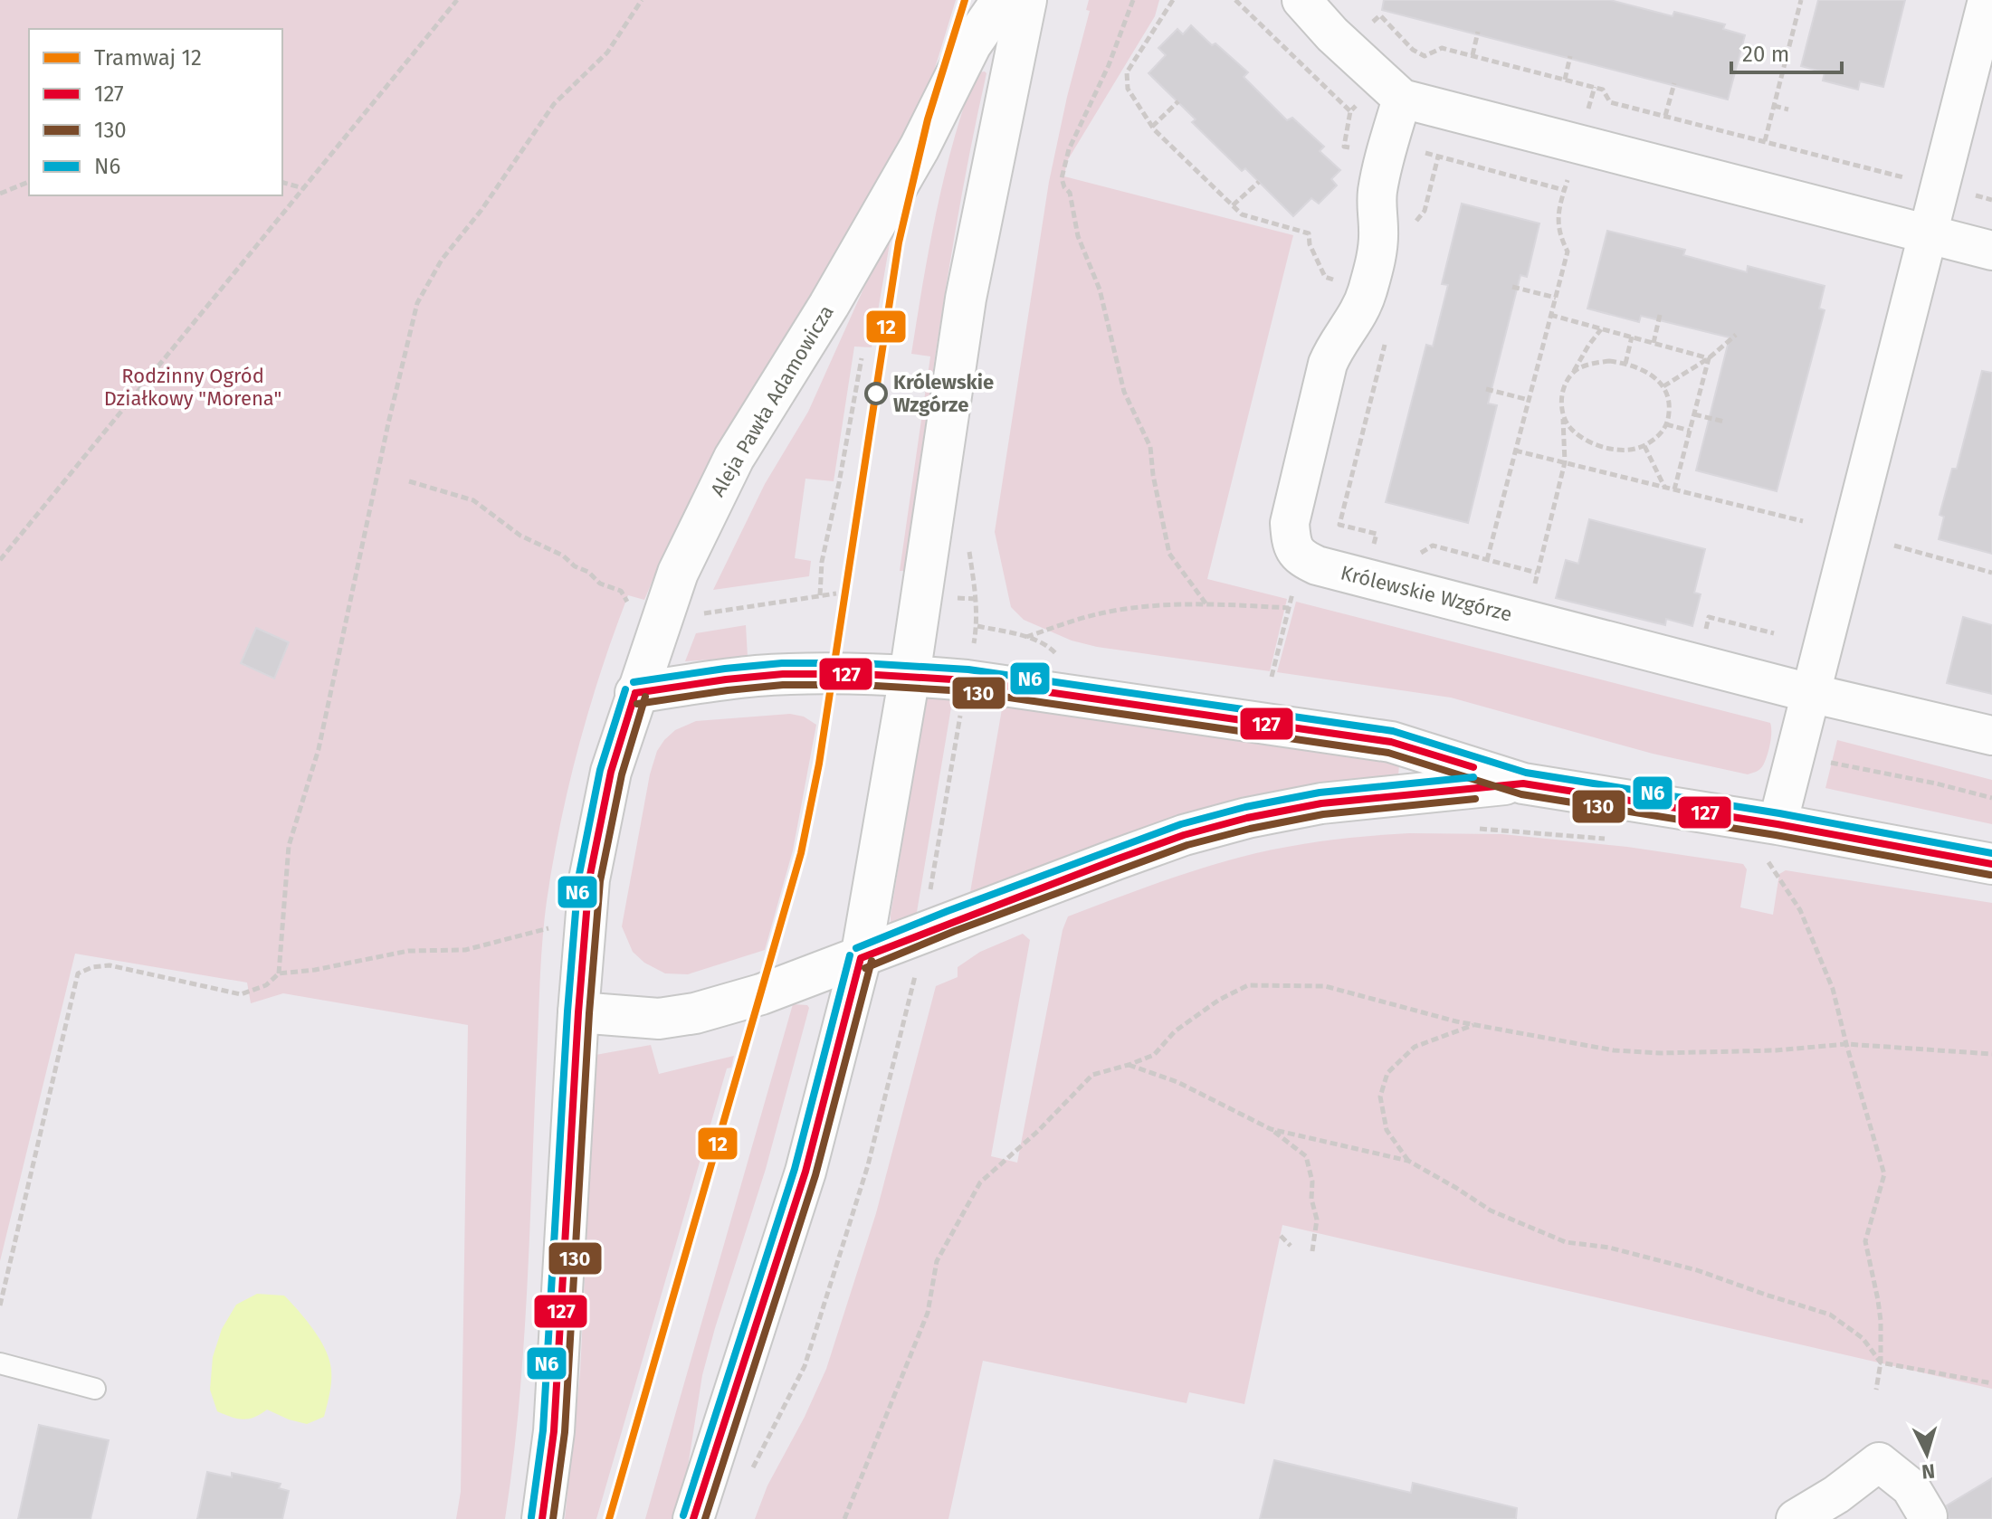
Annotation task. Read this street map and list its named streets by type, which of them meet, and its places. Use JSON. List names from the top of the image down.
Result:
{
  "streets": {
    "main road": ["Aleja Pawła Adamowicza"],
    "street": ["Królewskie Wzgórze"]
  },
  "parks": ["Rodzinny Ogród Działkowy \"Morena\""],
  "places": ["Królewskie Wzgórze"],
  "lines": [
    "tram line 12",
    "transit line N6",
    "transit line 127",
    "transit line 130"
  ],
  "legend": [
    "Tramwaj 12",
    "127",
    "130",
    "N6"
  ],
  "scale_bar": "20 m",
  "north": "bottom"
}
